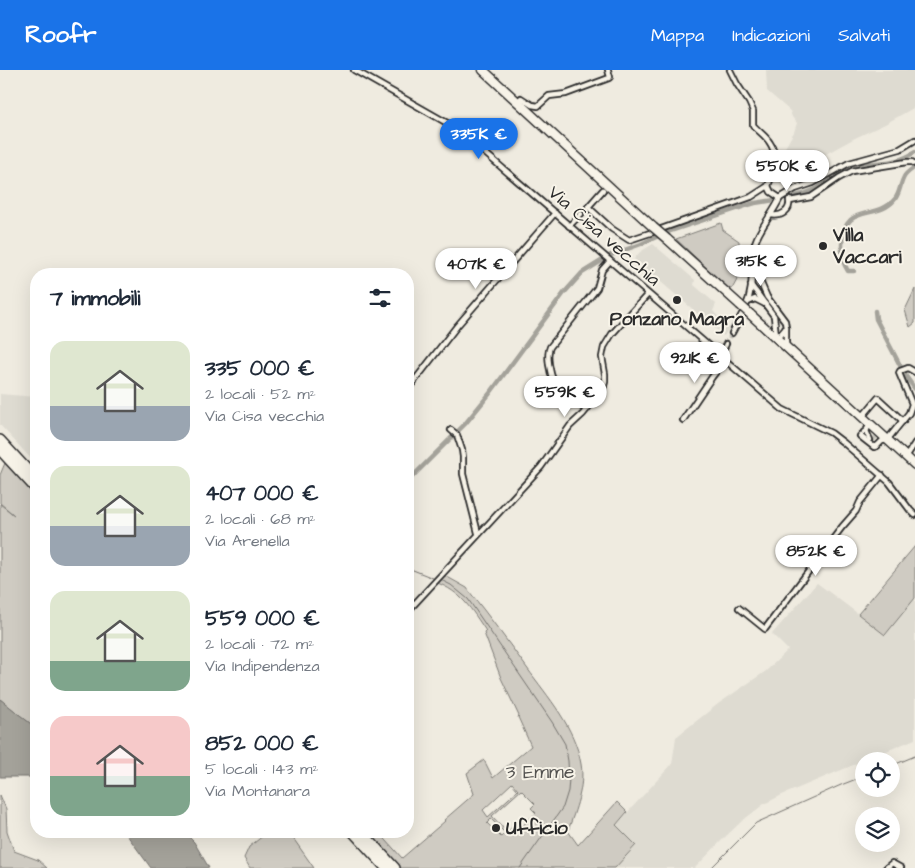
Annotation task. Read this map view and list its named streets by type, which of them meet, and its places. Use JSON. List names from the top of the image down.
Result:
{
  "streets": {
    "street": ["Via Cisa vecchia"]
  },
  "parks": ["3 Emme"],
  "places": ["Villa Vaccari", "Ponzano Magra", "Ufficio"],
  "page": {
    "header": "Roofr",
    "nav": ["Mappa", "Indicazioni", "Salvati"],
    "price": [
      "335K €",
      "550K €",
      "315K €",
      "407K €",
      "921K €",
      "559K €",
      "852K €"
    ],
    "heading": "7 immobili",
    "list": [
      {
        "name": "335 000 €",
        "note": "2 locali · 52 m² · Via Cisa vecchia"
      },
      {
        "name": "407 000 €",
        "note": "2 locali · 68 m² · Via Arenella"
      },
      {
        "name": "559 000 €",
        "note": "2 locali · 72 m² · Via Indipendenza"
      },
      {
        "name": "852 000 €",
        "note": "5 locali · 143 m² · Via Montanara"
      }
    ]
  }
}
